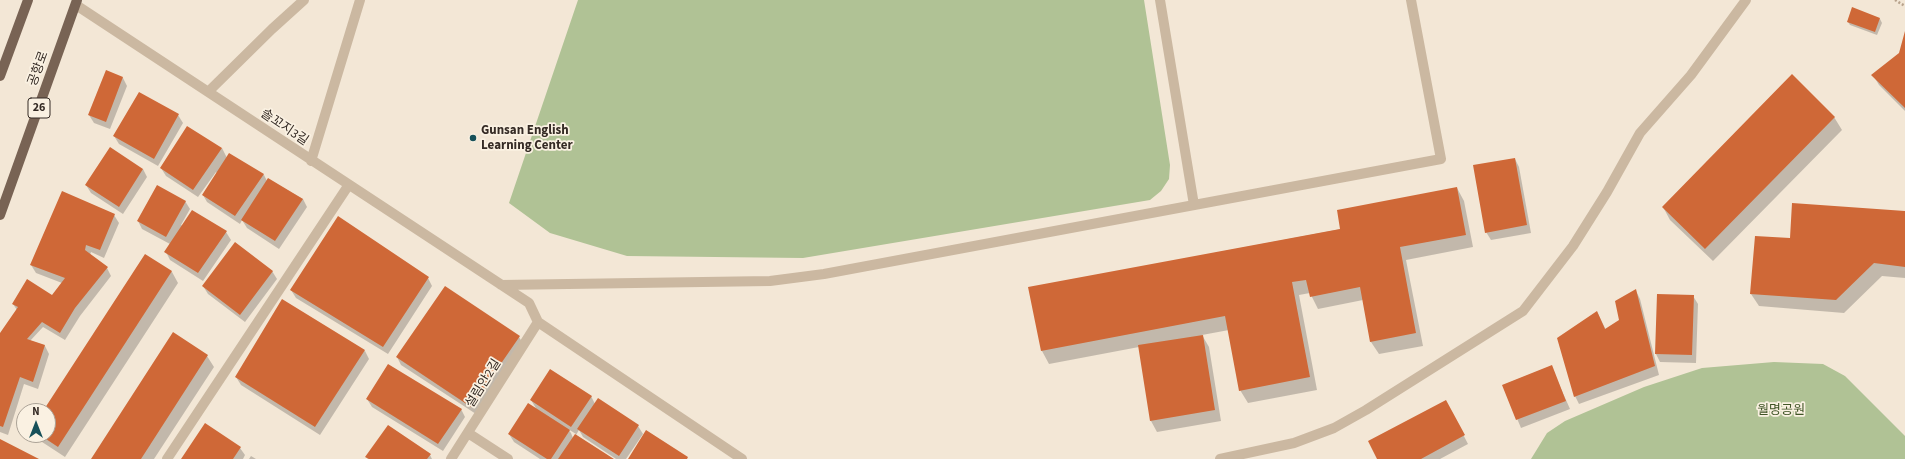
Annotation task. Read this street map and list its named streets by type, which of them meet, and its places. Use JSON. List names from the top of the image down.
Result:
{
  "streets": {
    "main road": ["공항로", "26"],
    "street": ["솔꼬지3길", "설림안2길"]
  },
  "crossings": [
    ["공항로", "솔꼬지3길"],
    ["솔꼬지3길", "설림안2길"]
  ],
  "parks": ["월명공원"],
  "places": ["Gunsan English Learning Center"],
  "north": "top"
}
